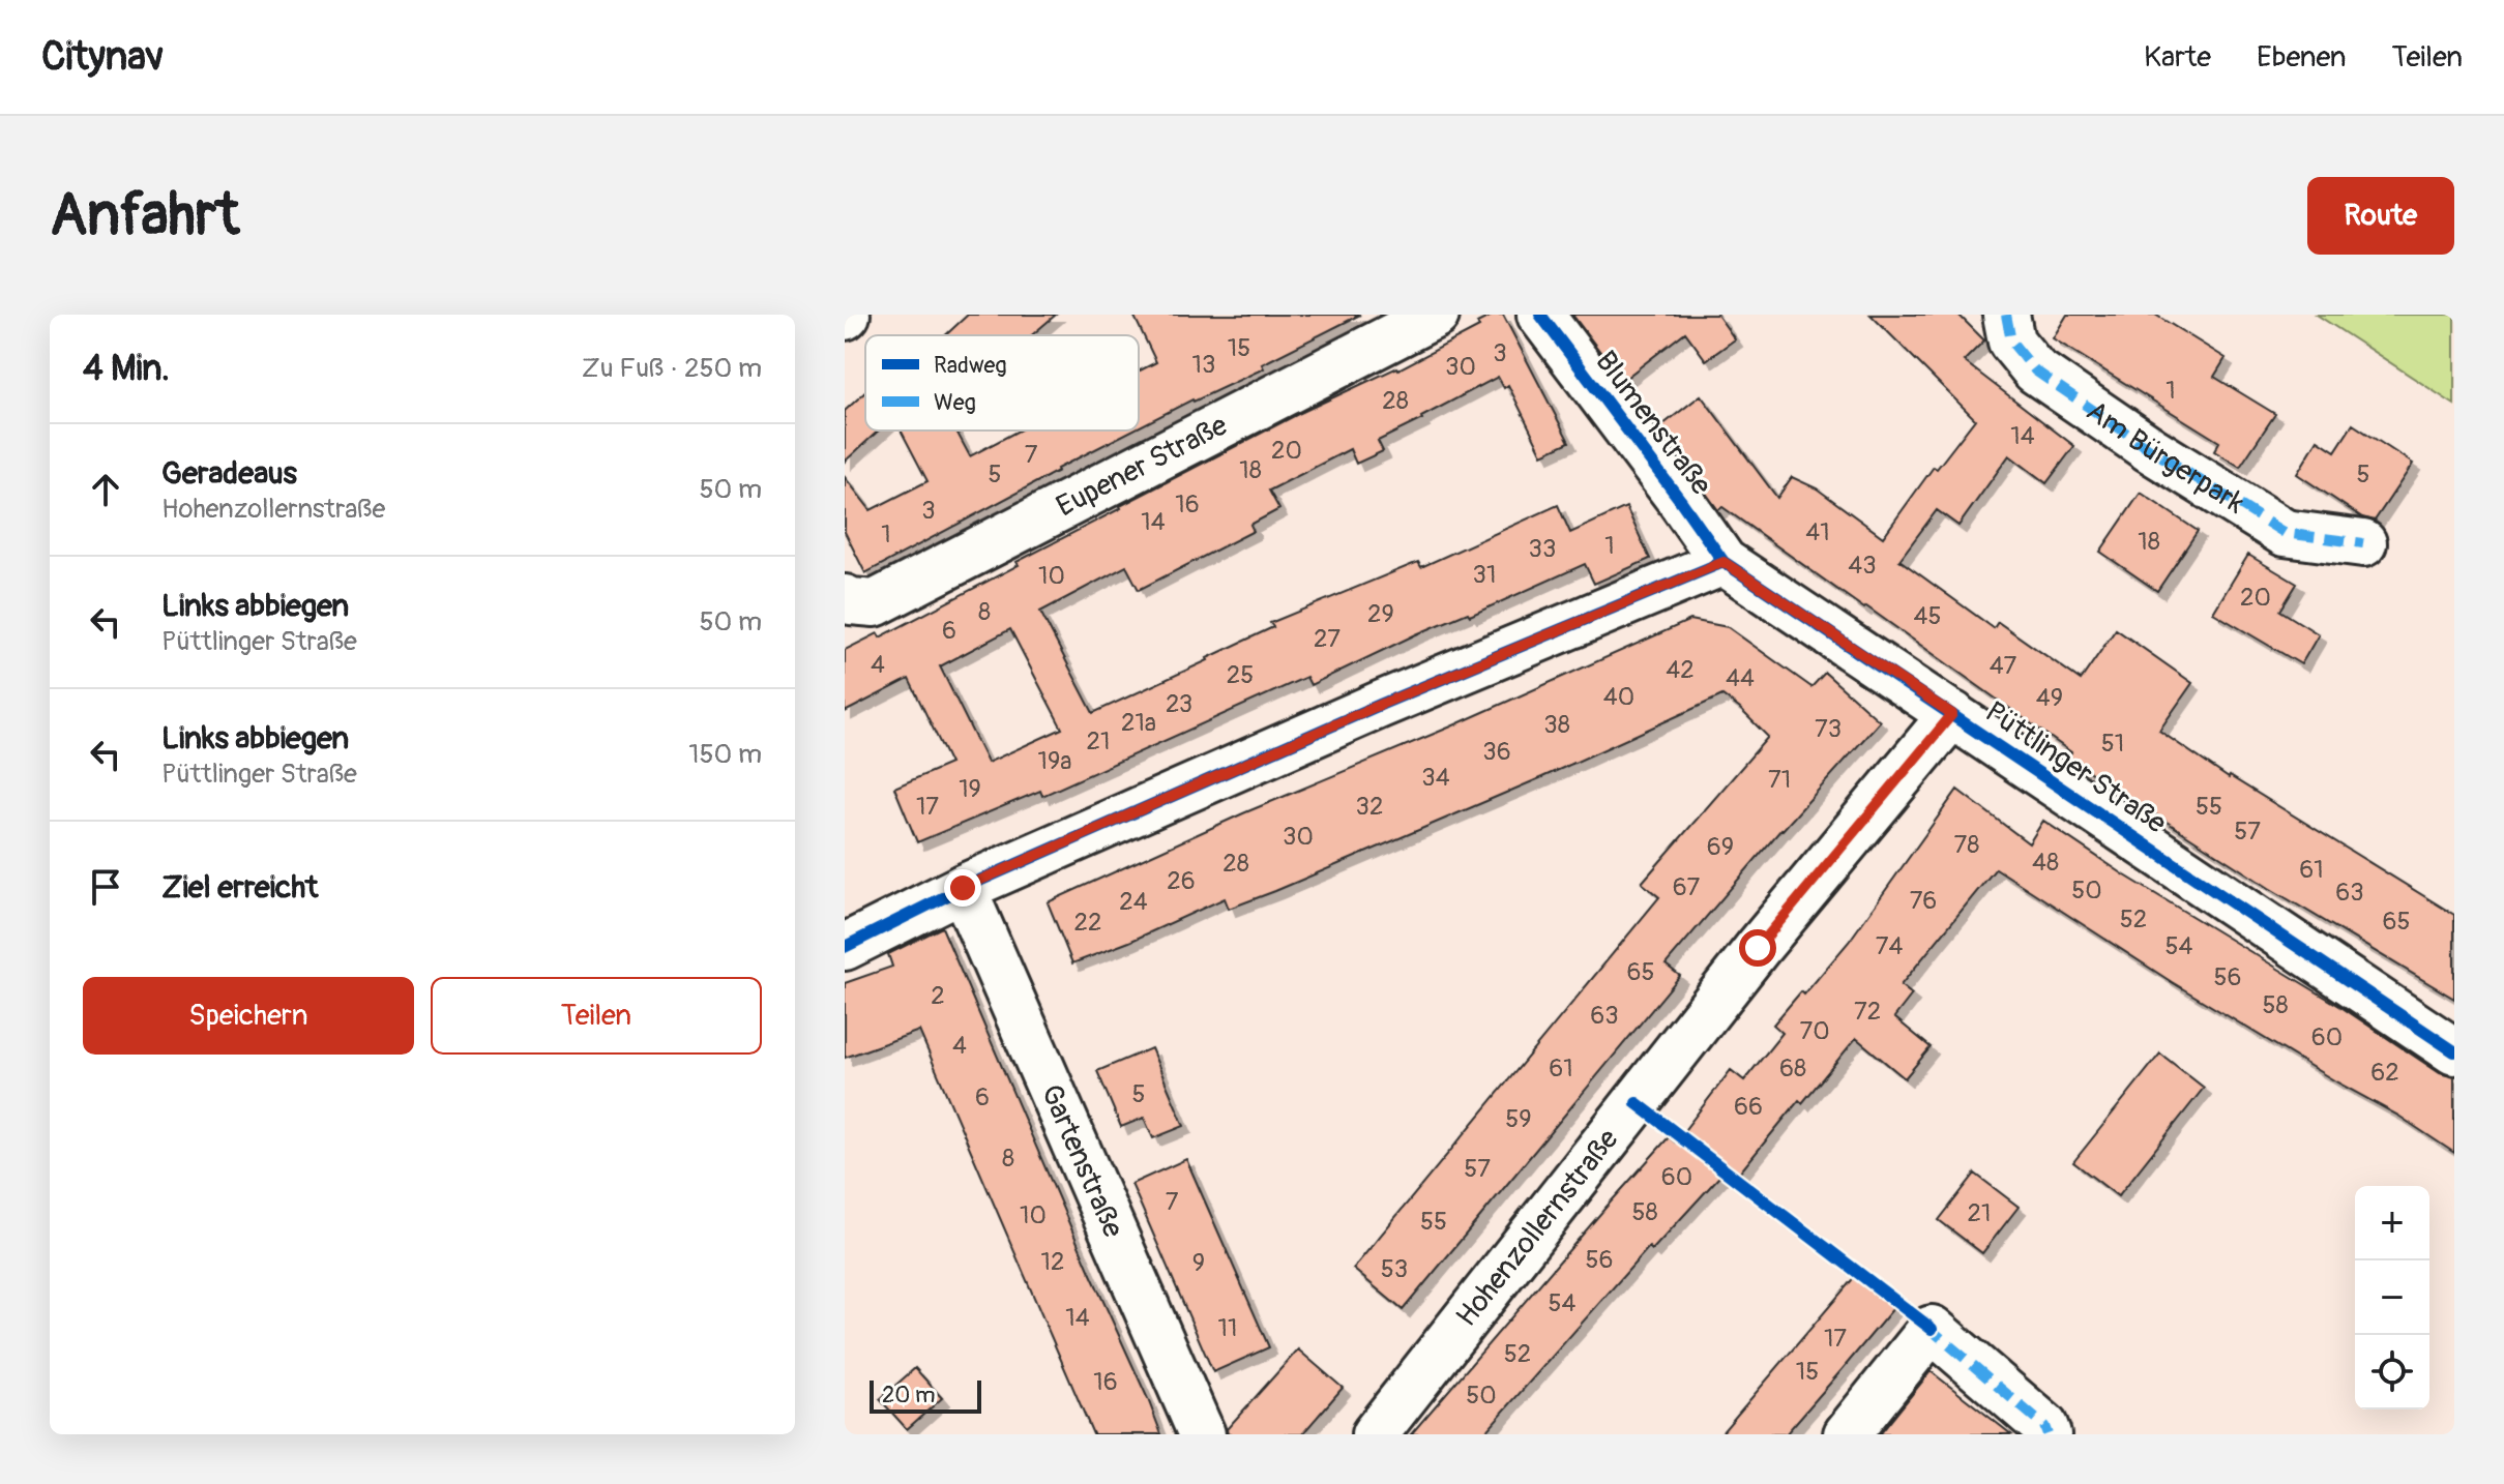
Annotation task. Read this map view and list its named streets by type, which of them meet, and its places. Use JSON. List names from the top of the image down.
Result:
{
  "streets": {
    "street": [
      "Blumenstraße",
      "Am Bürgerpark",
      "Eupener Straße",
      "Püttlinger Straße",
      "Gartenstraße",
      "Hohenzollernstraße"
    ]
  },
  "crossings": [
    ["Blumenstraße", "Püttlinger Straße"],
    ["Püttlinger Straße", "Hohenzollernstraße"]
  ],
  "house_numbers": [
    "15",
    "3",
    "13",
    "30",
    "1",
    "28",
    "14",
    "20",
    "7",
    "18",
    "5",
    "5",
    "16",
    "3",
    "14",
    "41",
    "1",
    "18",
    "1",
    "33",
    "43",
    "31",
    "10",
    "20",
    "8",
    "29",
    "45",
    "6",
    "27",
    "4",
    "47",
    "42",
    "25",
    "44",
    "40",
    "49",
    "23",
    "21a",
    "38",
    "73",
    "21",
    "51",
    "36",
    "19a",
    "34",
    "71",
    "19",
    "17",
    "32",
    "55",
    "57",
    "30",
    "78",
    "69",
    "48",
    "28",
    "61",
    "26",
    "67",
    "50",
    "63",
    "76",
    "24",
    "52",
    "65",
    "22",
    "74",
    "54",
    "65",
    "56",
    "2",
    "58",
    "72",
    "63",
    "70",
    "60",
    "4",
    "61",
    "68",
    "62",
    "5",
    "6",
    "66",
    "59",
    "8",
    "57",
    "60",
    "7",
    "58",
    "21",
    "10",
    "55",
    "56",
    "12",
    "9",
    "53",
    "54",
    "14",
    "11",
    "17",
    "52",
    "15",
    "16",
    "50"
  ],
  "legend": ["Radweg", "Weg"],
  "scale_bar": "20 m",
  "page": {
    "header": "Citynav",
    "nav": ["Karte", "Ebenen", "Teilen"],
    "buttons": [
      "Route",
      ["Speichern", "Teilen"]
    ],
    "title": "Anfahrt",
    "heading": ["4 Min.", "Zu Fuß · 250 m"],
    "list": [
      ["Geradeaus", "Hohenzollernstraße", "50 m"],
      ["Links abbiegen", "Püttlinger Straße", "50 m"],
      ["Links abbiegen", "Püttlinger Straße", "150 m"],
      "Ziel erreicht"
    ],
    "map_buttons": ["+", "−"],
    "scale": "20 m"
  }
}
